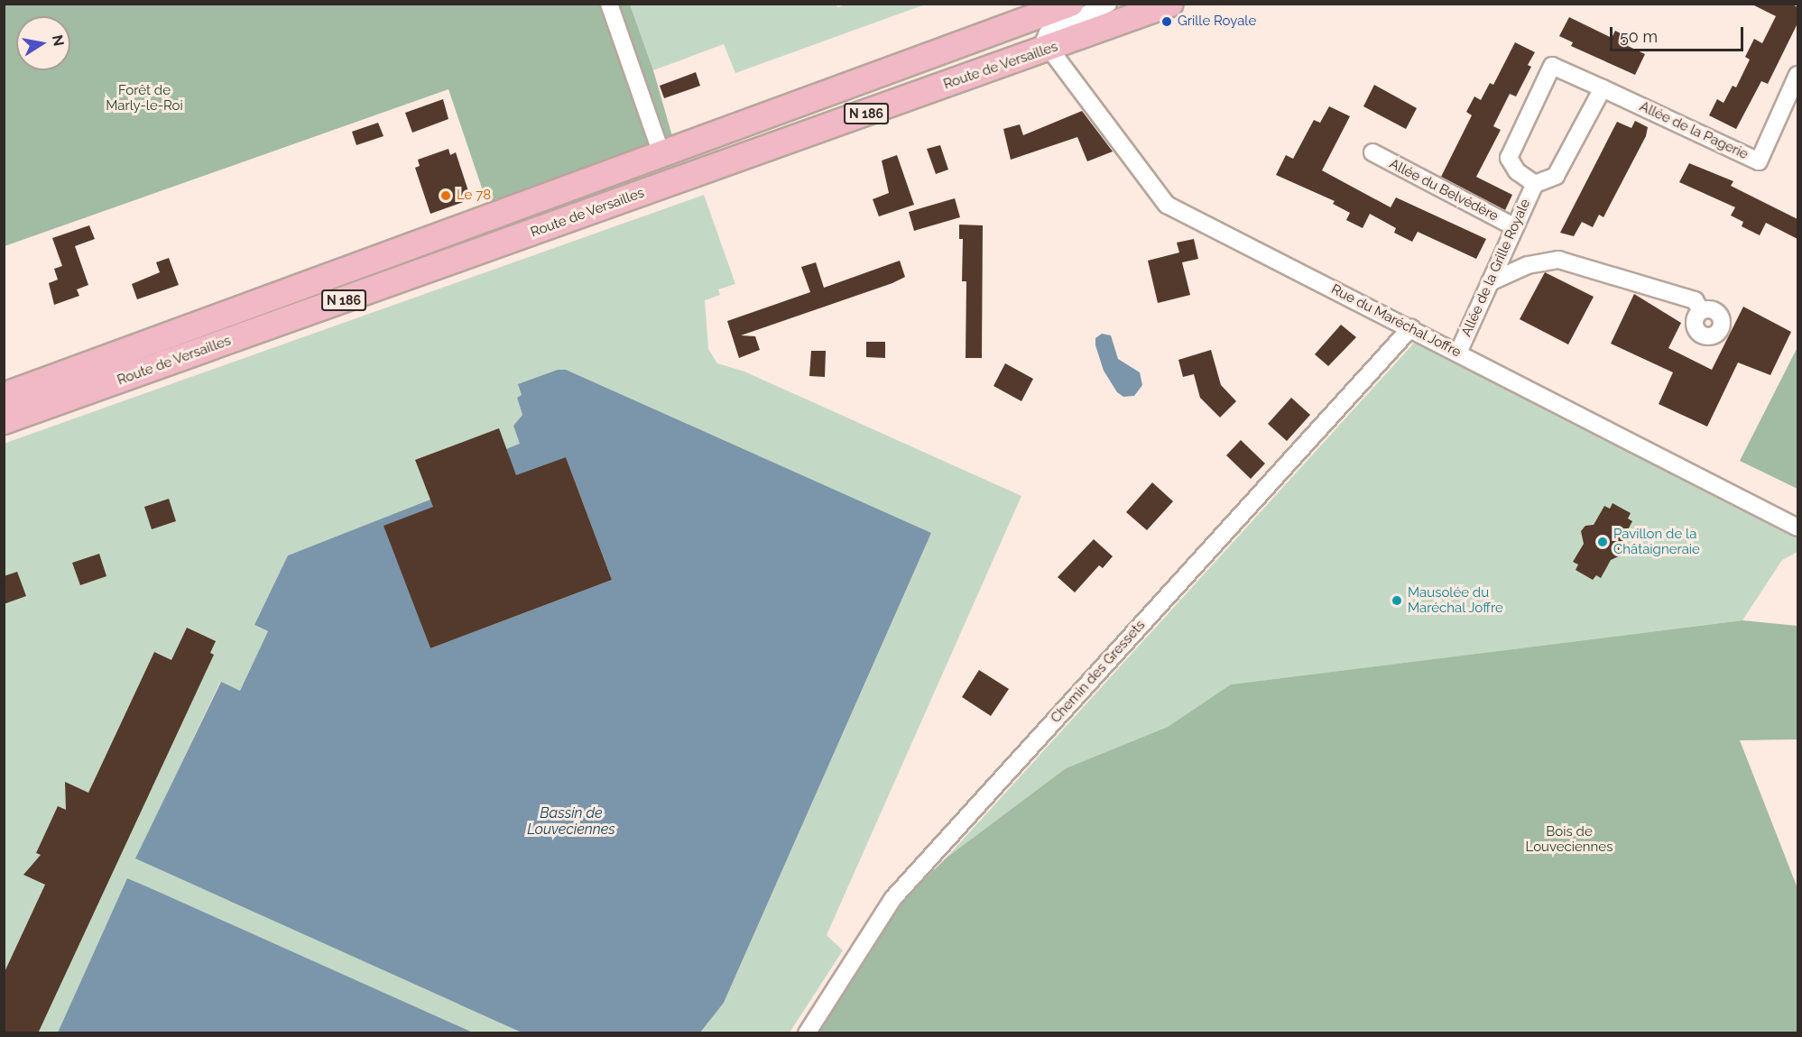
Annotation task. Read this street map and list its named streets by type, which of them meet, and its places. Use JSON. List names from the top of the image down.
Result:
{
  "streets": {
    "main road": ["Route de Versailles", "N 186"],
    "street": [
      "Allée de la Pagerie",
      "Allée du Belvédère",
      "Allée de la Grille Royale",
      "Rue du Maréchal Joffre",
      "Chemin des Gressets"
    ]
  },
  "crossings": [
    ["Route de Versailles", "Rue du Maréchal Joffre"],
    ["Allée de la Pagerie", "Allée de la Grille Royale"],
    ["Allée du Belvédère", "Allée de la Grille Royale"],
    ["Allée de la Grille Royale", "Rue du Maréchal Joffre"],
    ["Rue du Maréchal Joffre", "Chemin des Gressets"]
  ],
  "water": ["Bassin de Louveciennes"],
  "parks": ["Forêt de Marly-le-Roi", "Bois de Louveciennes"],
  "places": [
    "Grille Royale",
    "Le 78",
    "Pavillon de la Châtaigneraie",
    "Mausolée du Maréchal Joffre"
  ],
  "scale_bar": "50 m",
  "north": "right"
}
